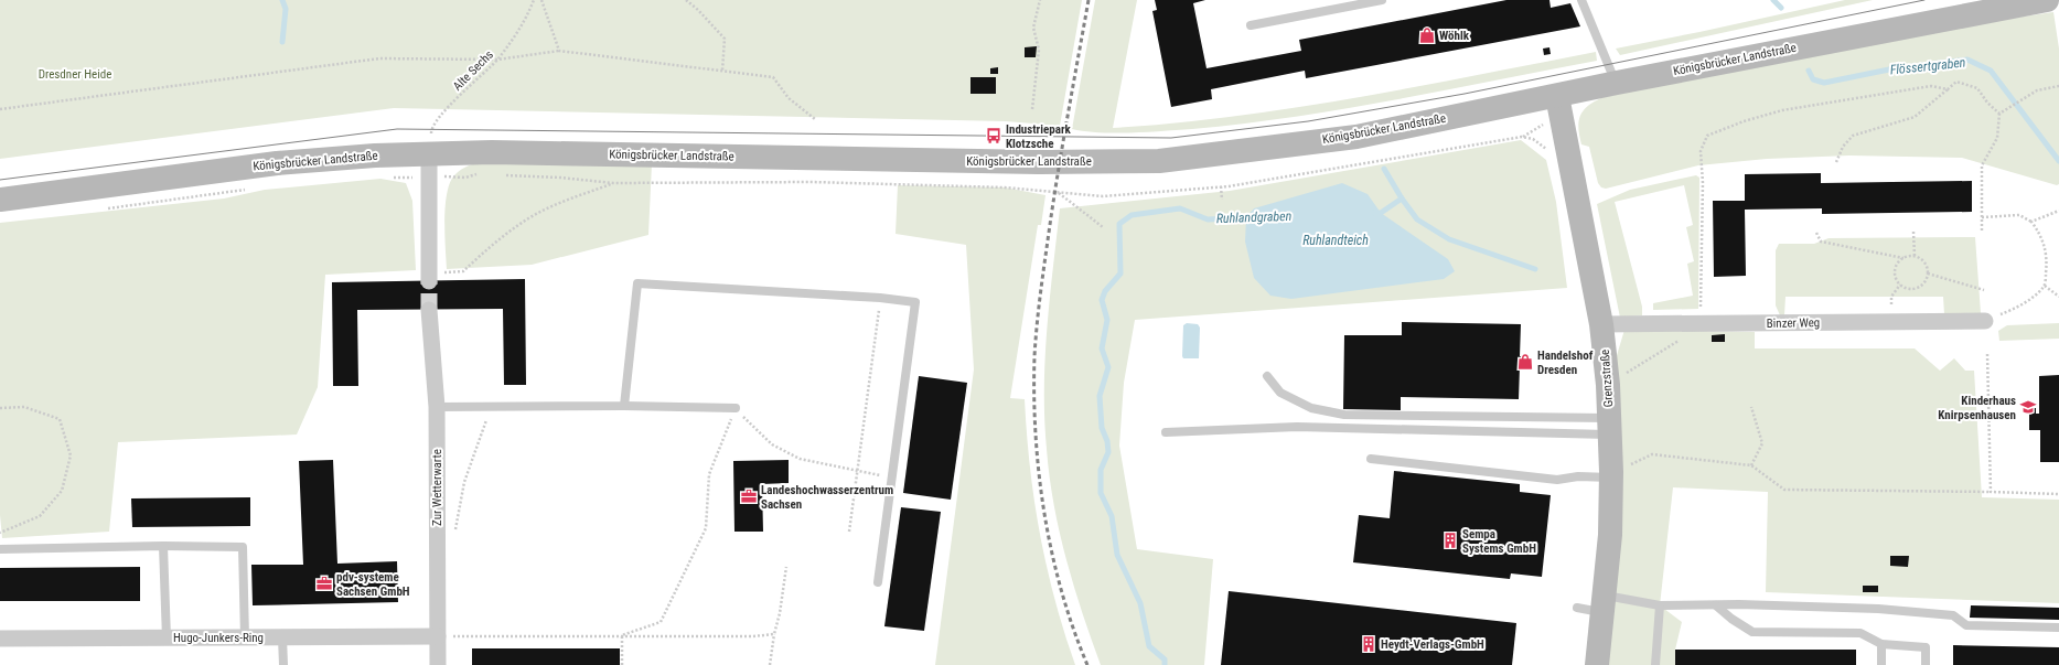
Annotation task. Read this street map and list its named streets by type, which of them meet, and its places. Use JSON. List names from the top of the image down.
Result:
{
  "streets": {
    "main road": ["Königsbrücker Landstraße", "Grenzstraße"],
    "street": ["Binzer Weg", "Zur Wetterwarte", "Hugo-Junkers-Ring"],
    "path": ["Alte Sechs"]
  },
  "crossings": [
    ["Königsbrücker Landstraße", "Alte Sechs"],
    ["Königsbrücker Landstraße", "Grenzstraße"],
    ["Binzer Weg", "Grenzstraße"],
    ["Zur Wetterwarte", "Hugo-Junkers-Ring"]
  ],
  "water": ["Flössertgraben", "Ruhlandgraben", "Ruhlandteich"],
  "parks": ["Dresdner Heide"],
  "places": {
    "shop": ["Wöhlk", "Handelshof Dresden"],
    "bus stop": ["Industriepark Klotzsche"],
    "school or university": ["Kinderhaus Knirpsenhausen"],
    "office": ["Landeshochwasserzentrum Sachsen", "pdv-systeme Sachsen GmbH"],
    "building": ["Sempa Systems GmbH", "Heydt-Verlags-GmbH"]
  }
}
